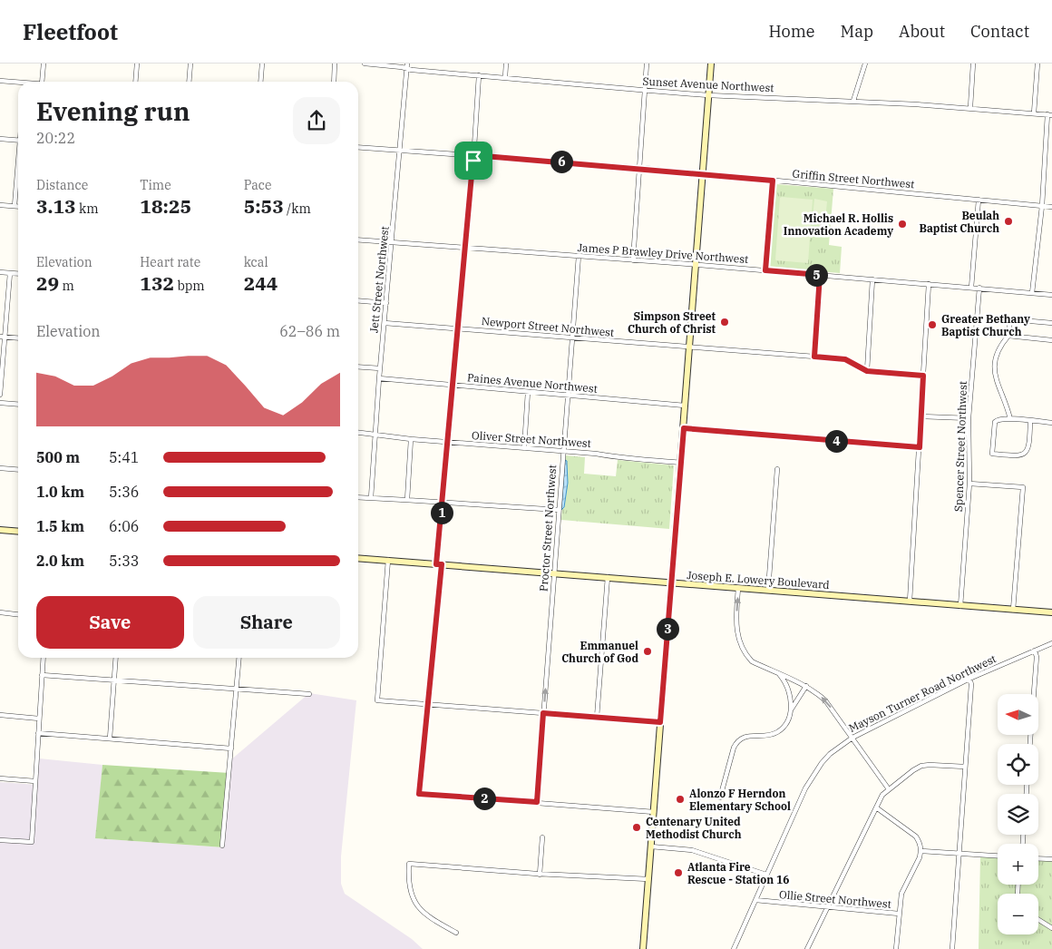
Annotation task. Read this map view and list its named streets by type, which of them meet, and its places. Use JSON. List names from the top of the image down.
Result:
{
  "streets": {
    "main road": ["Joseph E. Lowery Boulevard"],
    "street": [
      "Sunset Avenue Northwest",
      "Griffin Street Northwest",
      "James P Brawley Drive Northwest",
      "Jett Street Northwest",
      "Newport Street Northwest",
      "Paines Avenue Northwest",
      "Oliver Street Northwest",
      "Spencer Street Northwest",
      "Proctor Street Northwest",
      "Mayson Turner Road Northwest",
      "Ollie Street Northwest"
    ]
  },
  "crossings": [
    ["Sunset Avenue Northwest", "Jett Street Northwest"],
    ["Griffin Street Northwest", "Jett Street Northwest"],
    ["James P Brawley Drive Northwest", "Jett Street Northwest"],
    ["James P Brawley Drive Northwest", "Spencer Street Northwest"],
    ["James P Brawley Drive Northwest", "Proctor Street Northwest"],
    ["Jett Street Northwest", "Newport Street Northwest"],
    ["Jett Street Northwest", "Paines Avenue Northwest"],
    ["Jett Street Northwest", "Oliver Street Northwest"],
    ["Newport Street Northwest", "Proctor Street Northwest"],
    ["Paines Avenue Northwest", "Proctor Street Northwest"],
    ["Oliver Street Northwest", "Proctor Street Northwest"],
    ["Spencer Street Northwest", "Joseph E. Lowery Boulevard"],
    ["Proctor Street Northwest", "Joseph E. Lowery Boulevard"],
    ["Mayson Turner Road Northwest", "Ollie Street Northwest"]
  ],
  "places": [
    "Beulah Baptist Church",
    "Michael R. Hollis Innovation Academy",
    "Simpson Street Church of Christ",
    "Greater Bethany Baptist Church",
    "Emmanuel Church of God",
    "Alonzo F Herndon Elementary School",
    "Centenary United Methodist Church",
    "Atlanta Fire Rescue - Station 16"
  ],
  "north": "left",
  "page": {
    "header": "Fleetfoot",
    "nav": [
      "Home",
      "Map",
      "About",
      "Contact"
    ],
    "heading": ["Evening run", "20:22"],
    "pins": [
      "6",
      "5",
      "4",
      "1",
      "3",
      "2"
    ],
    "stats": [
      ["Distance", "3.13 km"],
      ["Time", "18:25"],
      ["Pace", "5:53 /km"],
      ["Elevation", "29 m"],
      ["Heart rate", "132 bpm"],
      ["kcal", "244"]
    ],
    "chart": ["Elevation", "62–86 m"],
    "list": [
      {
        "name": "500 m",
        "note": "5:41"
      },
      {
        "name": "1.0 km",
        "note": "5:36"
      },
      {
        "name": "1.5 km",
        "note": "6:06"
      },
      {
        "name": "2.0 km",
        "note": "5:33"
      }
    ],
    "buttons": ["Save", "Share"],
    "map_buttons": ["+", "−"]
  }
}
